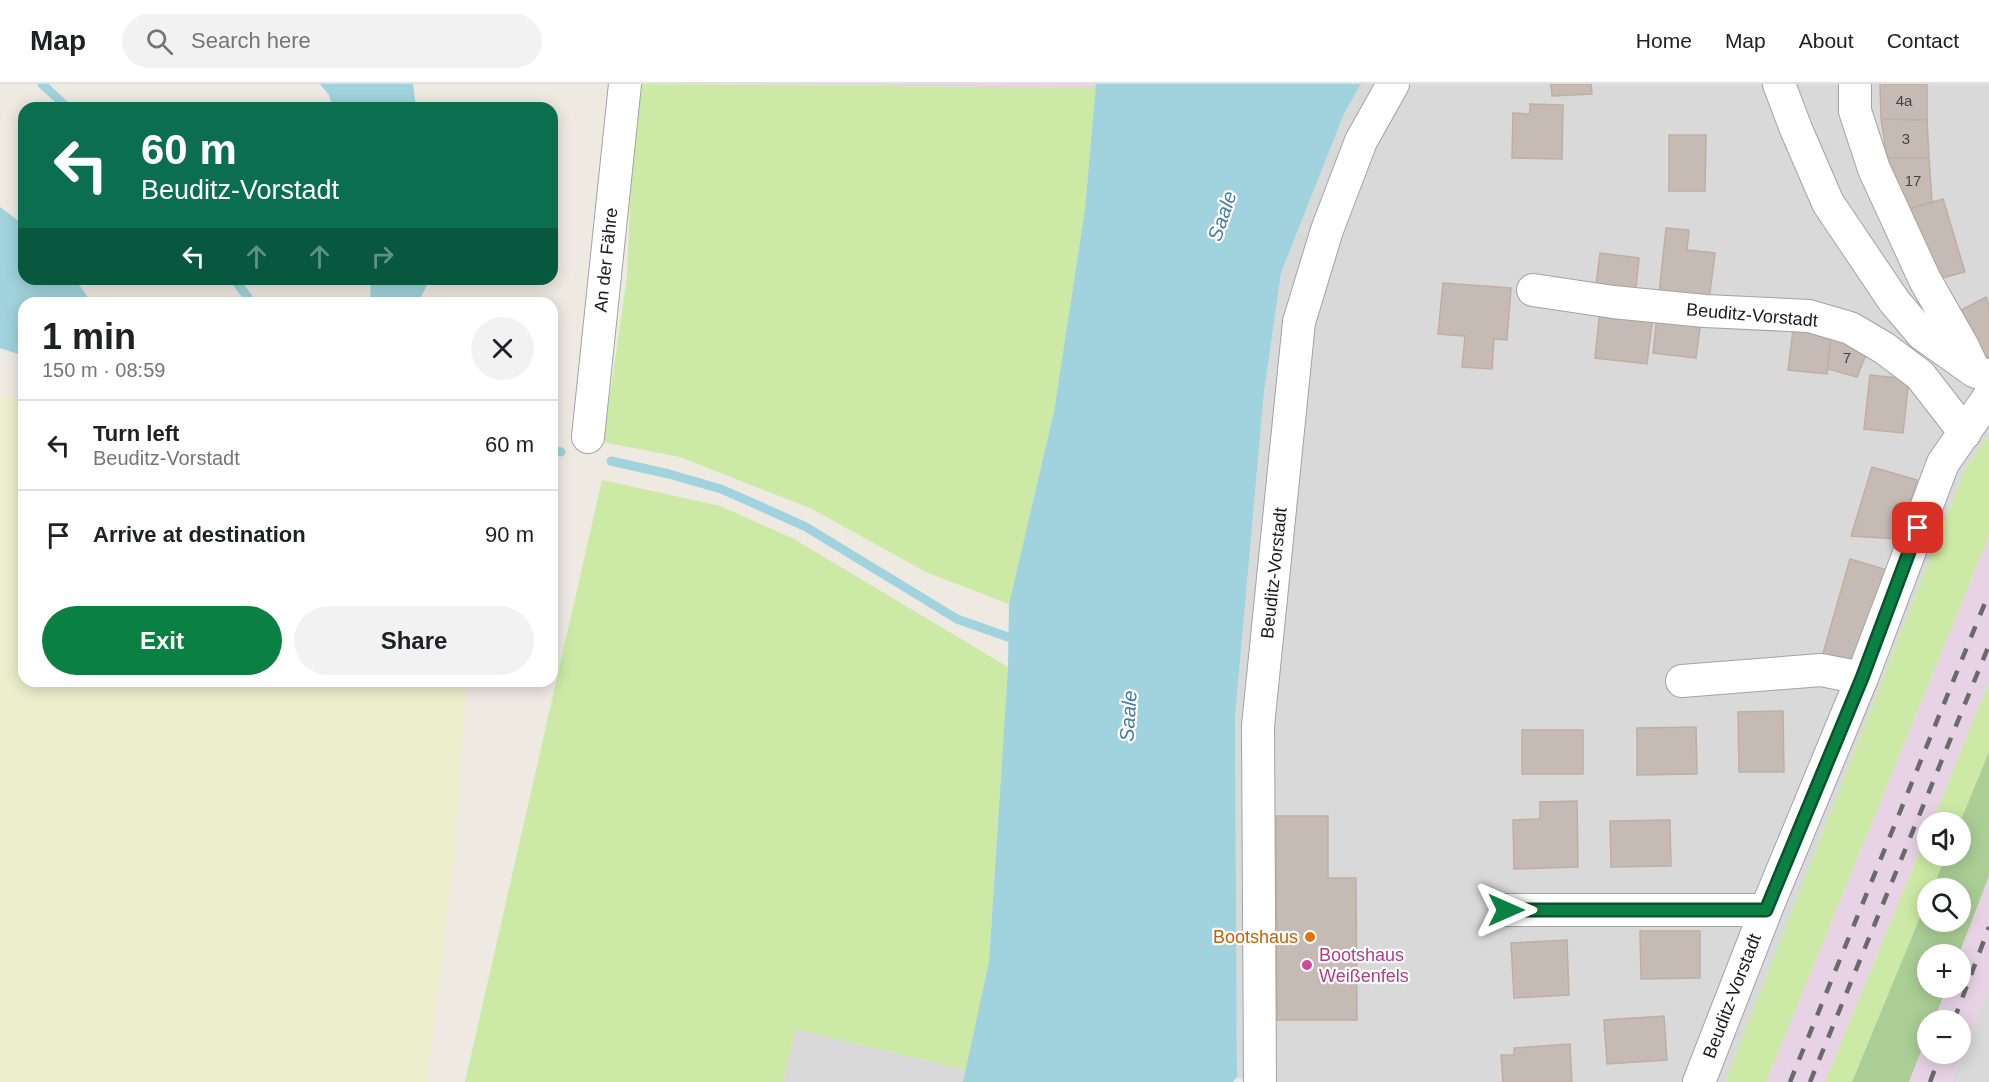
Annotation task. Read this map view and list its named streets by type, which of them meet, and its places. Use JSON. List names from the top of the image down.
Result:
{
  "streets": {
    "street": ["An der Fähre", "Beuditz-Vorstadt"]
  },
  "water": ["Saale"],
  "places": ["Bootshaus", "Bootshaus Weißenfels"],
  "house_numbers": [
    "4a",
    "3",
    "17",
    "7"
  ],
  "page": {
    "header": "Map",
    "search": "Search here",
    "nav": [
      "Home",
      "Map",
      "About",
      "Contact"
    ],
    "turn": ["60 m", "Beuditz-Vorstadt"],
    "heading": ["1 min", "150 m · 08:59"],
    "list": [
      {
        "name": "Turn left",
        "note": "Beuditz-Vorstadt",
        "value": "60 m"
      },
      {
        "name": "Arrive at destination",
        "value": "90 m"
      }
    ],
    "buttons": ["Exit", "Share"],
    "map_buttons": ["+", "−"]
  }
}
